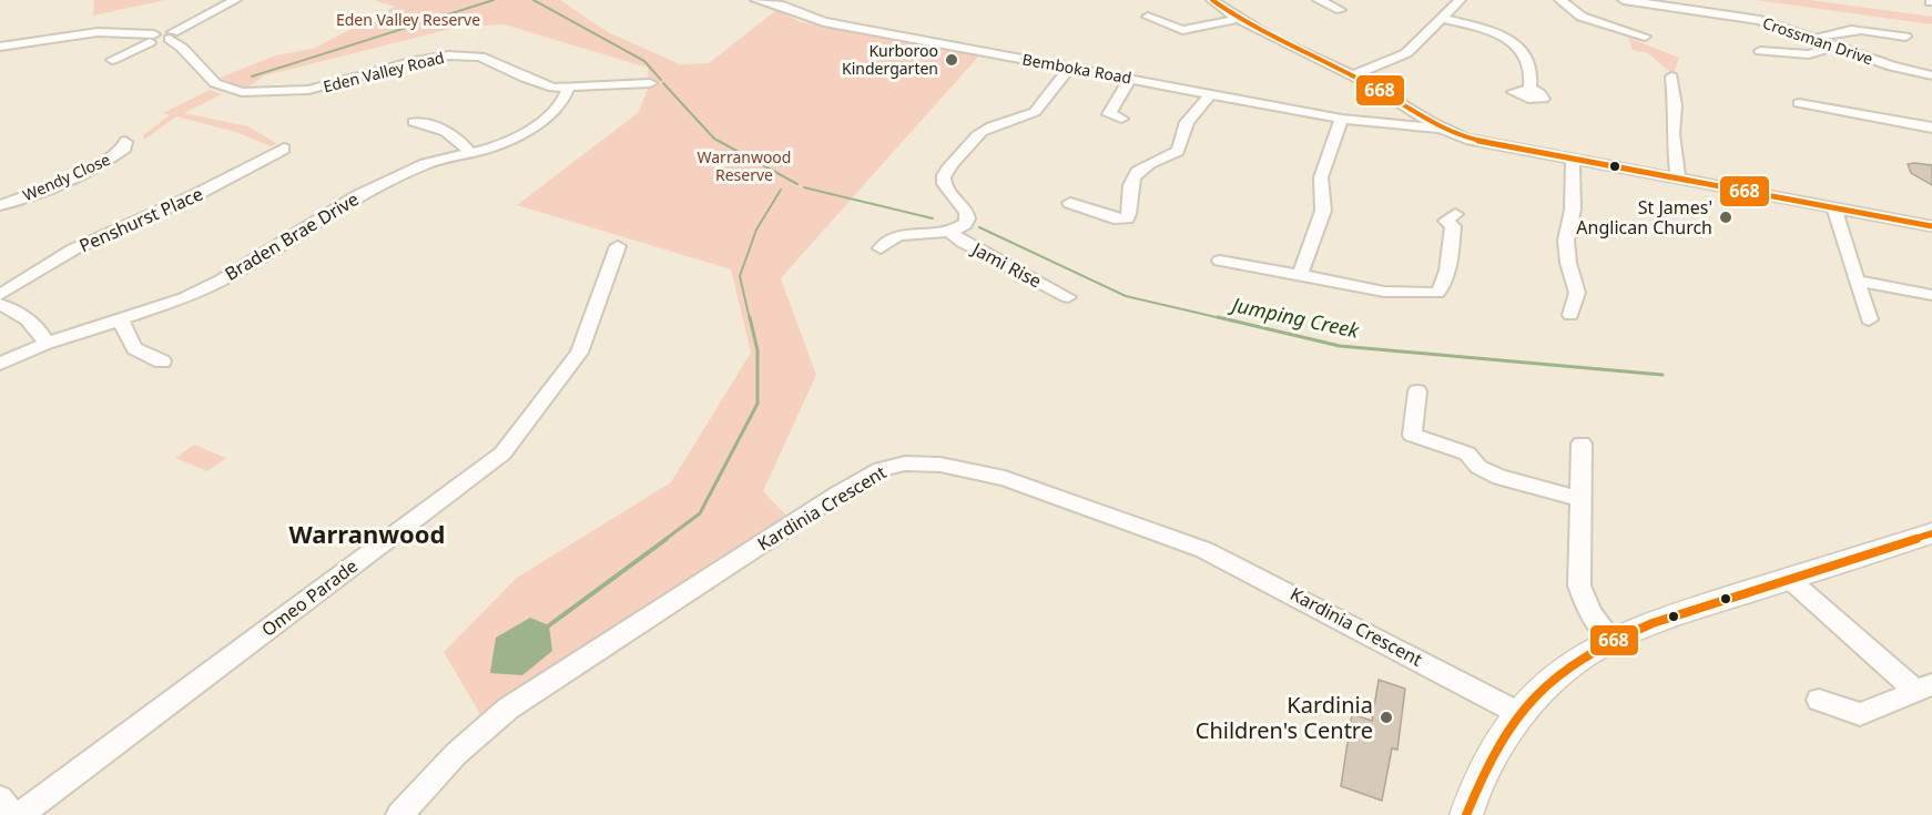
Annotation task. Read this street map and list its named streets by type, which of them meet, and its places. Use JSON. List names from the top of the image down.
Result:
{
  "streets": {
    "street": [
      "Crossman Drive",
      "Bemboka Road",
      "Eden Valley Road",
      "Wendy Close",
      "Penshurst Place",
      "Braden Brae Drive",
      "Jami Rise",
      "Kardinia Crescent",
      "Omeo Parade"
    ]
  },
  "crossings": [
    ["Eden Valley Road", "Braden Brae Drive"]
  ],
  "districts": ["Warranwood"],
  "water": ["Jumping Creek"],
  "parks": ["Eden Valley Reserve", "Warranwood Reserve"],
  "places": ["Kurboroo Kindergarten", "St James' Anglican Church", "Kardinia Children's Centre"],
  "lines": ["transit line 668"]
}
